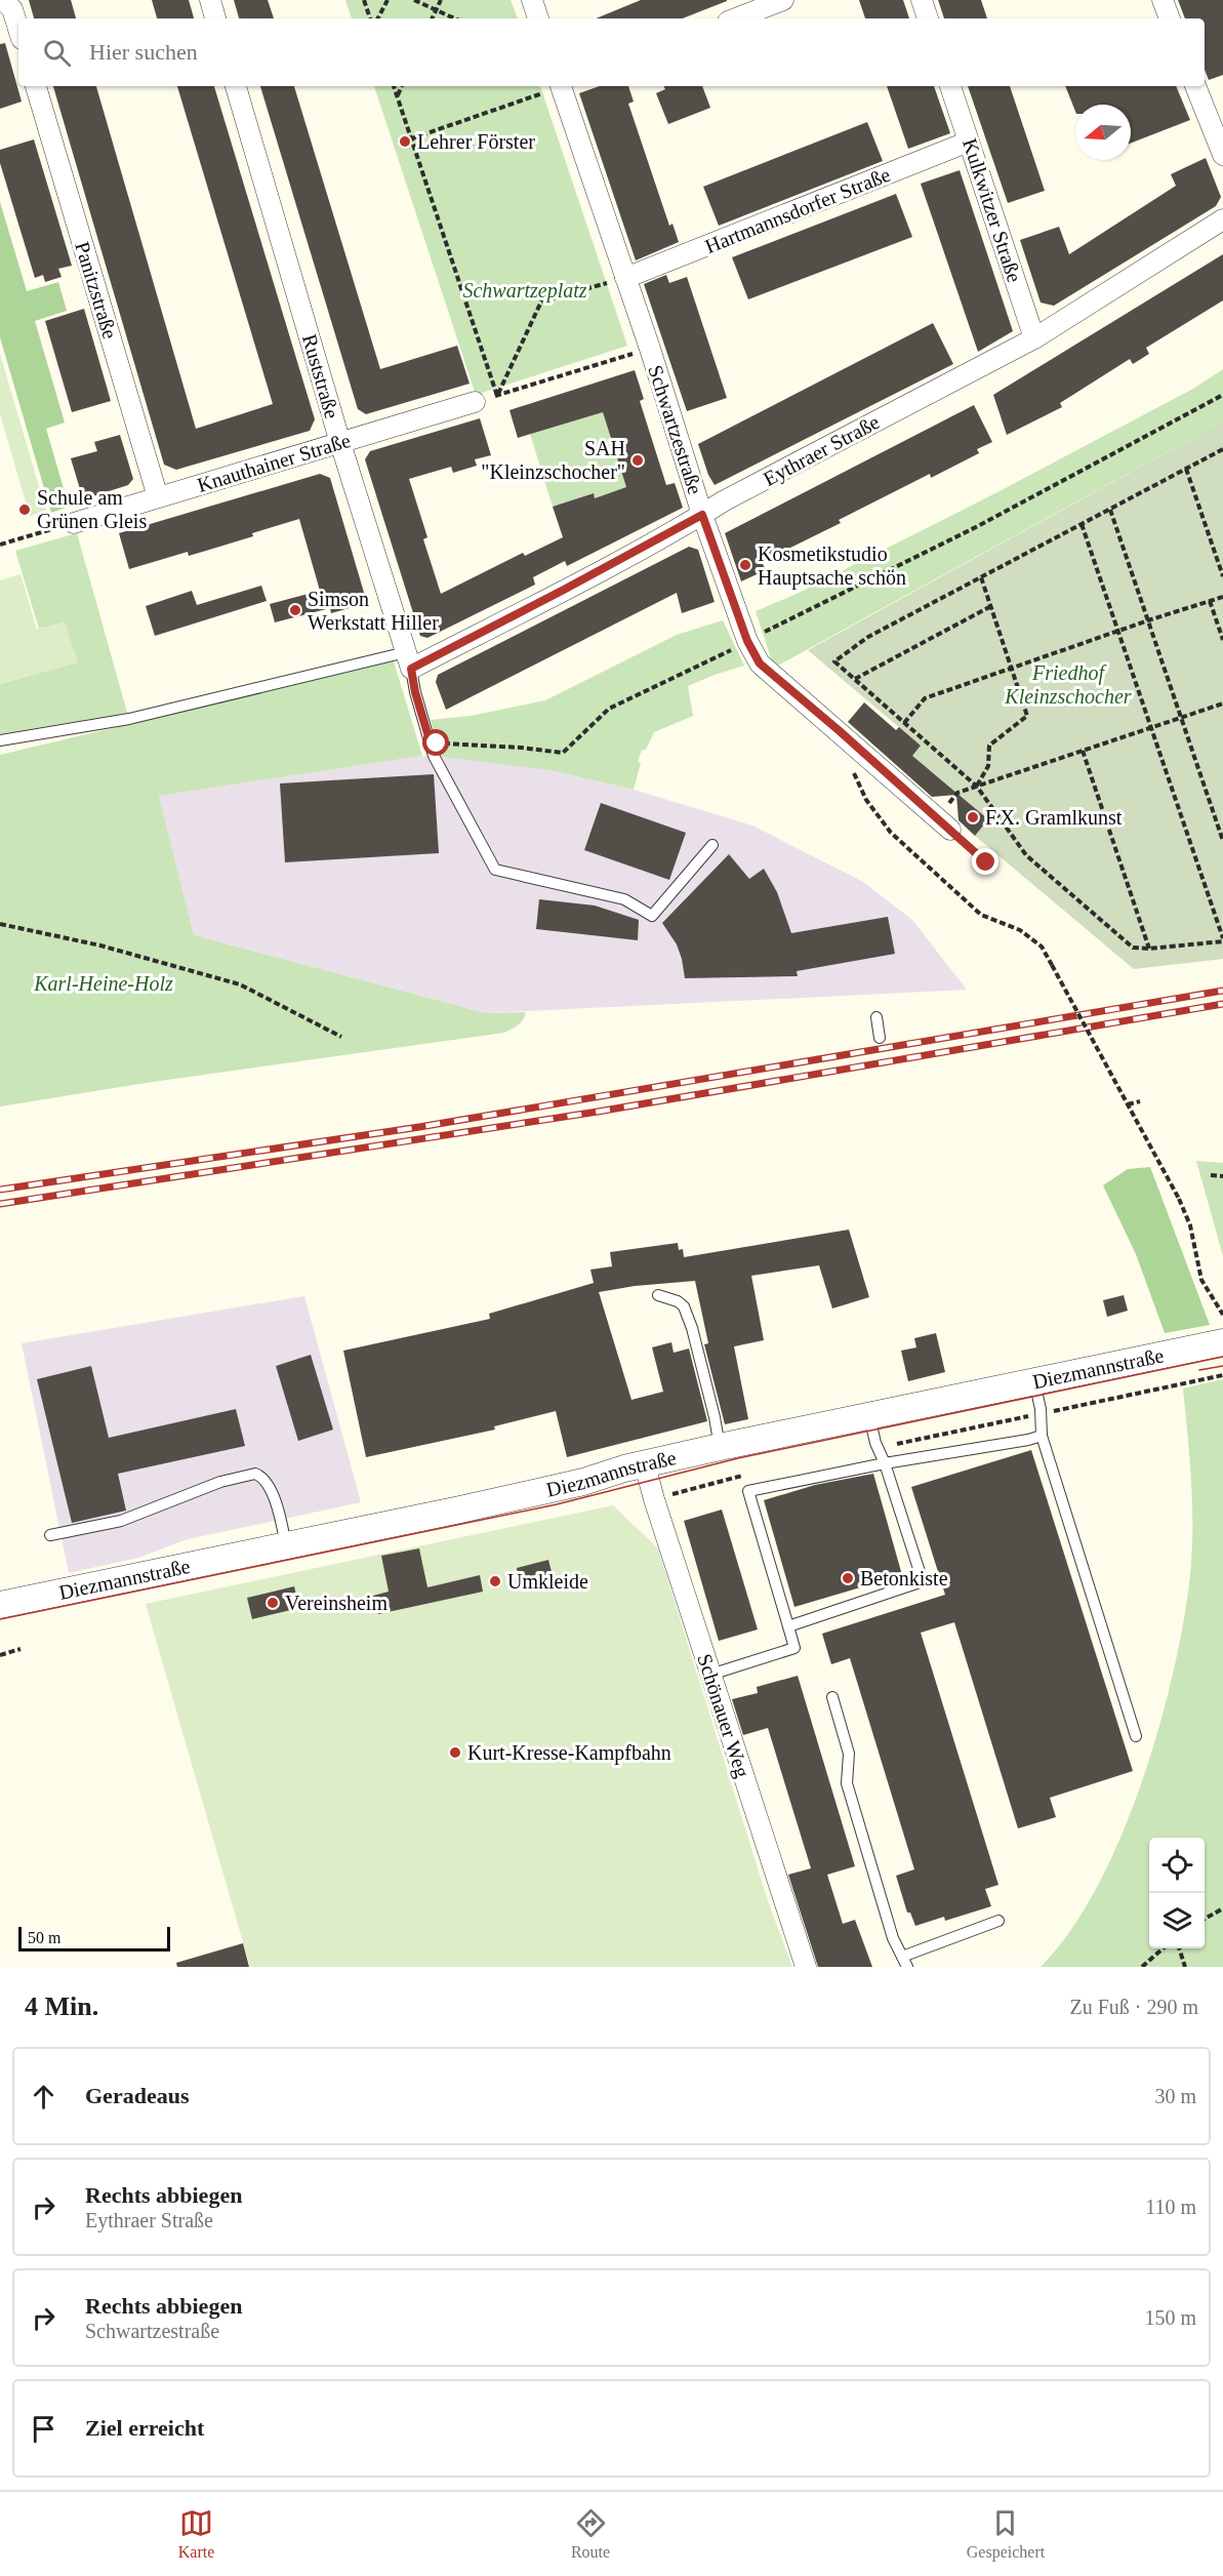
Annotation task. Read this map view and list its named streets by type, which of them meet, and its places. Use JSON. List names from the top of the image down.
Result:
{
  "streets": {
    "street": [
      "Hartmannsdorfer Straße",
      "Kulkwitzer Straße",
      "Panitzstraße",
      "Ruststraße",
      "Schwartzestraße",
      "Eythraer Straße",
      "Knauthainer Straße",
      "Diezmannstraße",
      "Schönauer Weg"
    ]
  },
  "crossings": [
    ["Hartmannsdorfer Straße", "Kulkwitzer Straße"],
    ["Hartmannsdorfer Straße", "Schwartzestraße"],
    ["Kulkwitzer Straße", "Eythraer Straße"],
    ["Panitzstraße", "Knauthainer Straße"],
    ["Ruststraße", "Eythraer Straße"],
    ["Ruststraße", "Knauthainer Straße"],
    ["Schwartzestraße", "Eythraer Straße"],
    ["Diezmannstraße", "Schönauer Weg"]
  ],
  "parks": ["Schwartzeplatz", "Friedhof Kleinzschocher", "Karl-Heine-Holz"],
  "places": [
    "Lehrer Förster",
    "SAH \"Kleinzschocher\"",
    "Schule am Grünen Gleis",
    "Kosmetikstudio Hauptsache schön",
    "Simson Werkstatt Hiller",
    "F.X. Gramlkunst",
    "Betonkiste",
    "Umkleide",
    "Vereinsheim",
    "Kurt-Kresse-Kampfbahn"
  ],
  "scale_bar": "50 m",
  "north": "left",
  "page": {
    "search": "Hier suchen",
    "scale": "50 m",
    "heading": ["4 Min.", "Zu Fuß · 290 m"],
    "list": [
      ["Geradeaus", "30 m"],
      ["Rechts abbiegen", "Eythraer Straße", "110 m"],
      ["Rechts abbiegen", "Schwartzestraße", "150 m"],
      "Ziel erreicht"
    ],
    "nav": ["Karte", "Route", "Gespeichert"]
  }
}
